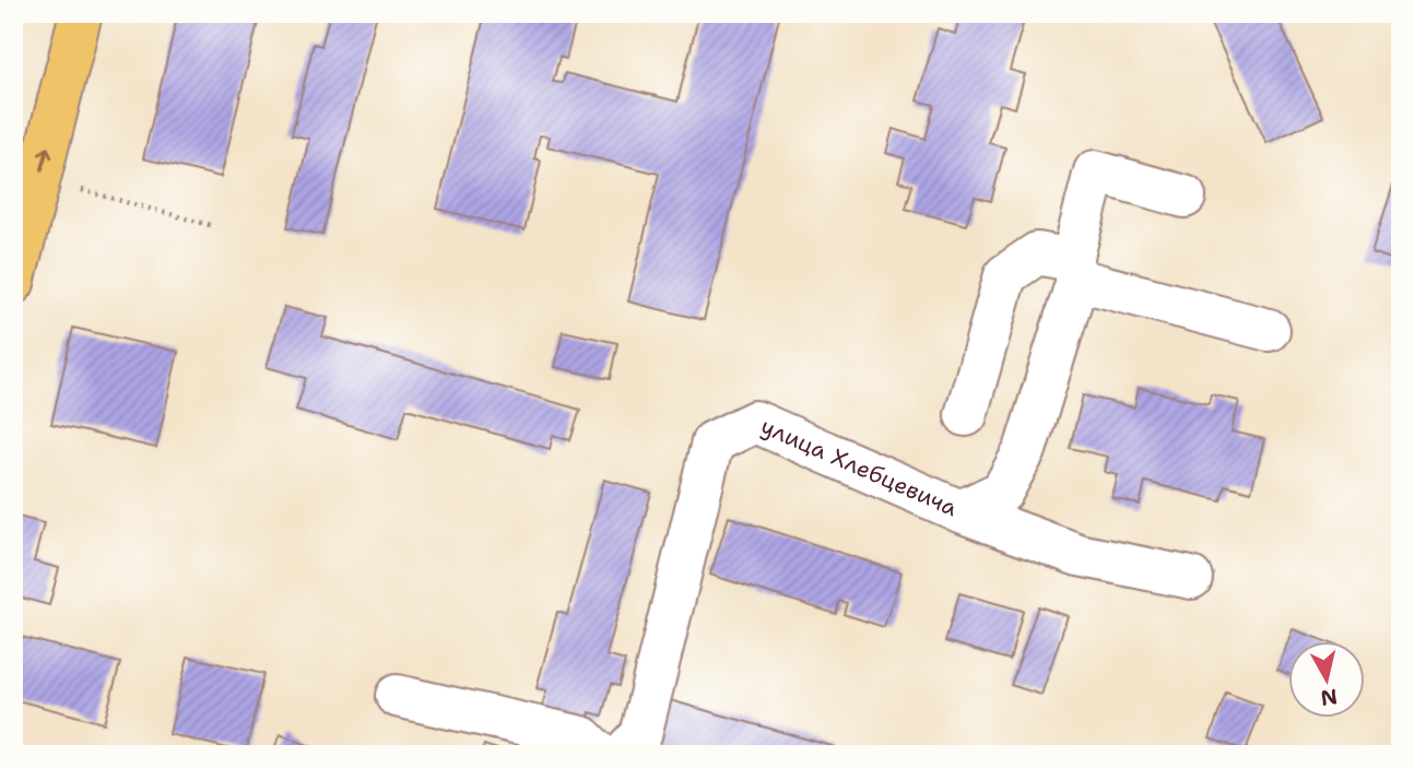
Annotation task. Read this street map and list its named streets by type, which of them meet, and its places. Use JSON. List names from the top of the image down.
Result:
{
  "streets": {
    "street": ["улица Хлебцевича"]
  },
  "north": "bottom"
}
